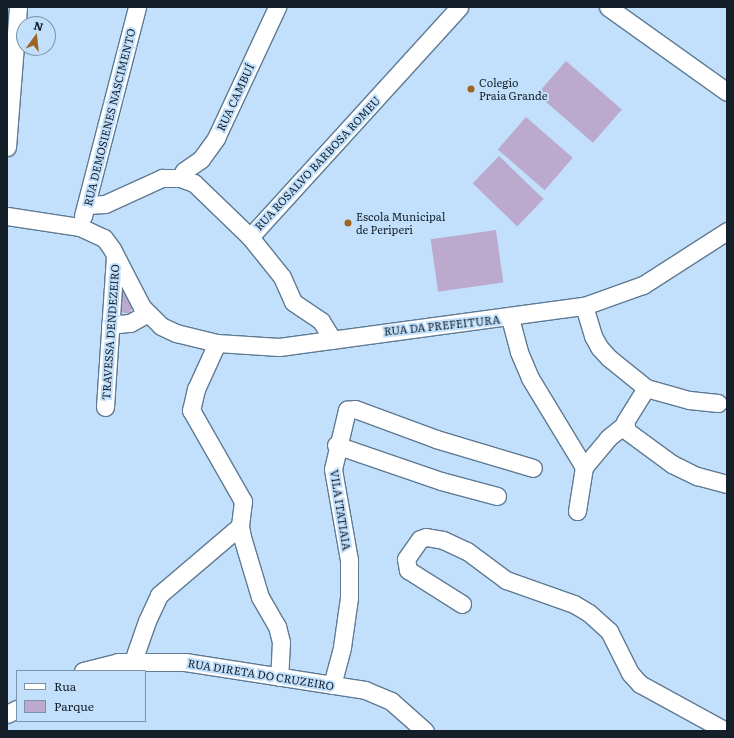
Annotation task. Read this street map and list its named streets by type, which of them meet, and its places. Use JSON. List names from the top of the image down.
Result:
{
  "streets": {
    "street": [
      "RUA CAMBUÍ",
      "RUA DEMOSIENES NASCIMENTO",
      "RUA ROSALVO BARBOSA ROMEU",
      "RUA DA PREFEITURA",
      "TRAVESSA DENDEZEIRO",
      "VILA ITATIAIA",
      "RUA DIRETA DO CRUZEIRO"
    ]
  },
  "crossings": [
    ["RUA DEMOSIENES NASCIMENTO", "RUA DA PREFEITURA"],
    ["RUA ROSALVO BARBOSA ROMEU", "RUA DA PREFEITURA"],
    ["RUA DA PREFEITURA", "TRAVESSA DENDEZEIRO"],
    ["VILA ITATIAIA", "RUA DIRETA DO CRUZEIRO"]
  ],
  "places": ["Colegio Praia Grande", "Escola Municipal de Periperi"],
  "legend": ["Rua", "Parque"],
  "north": "top"
}
